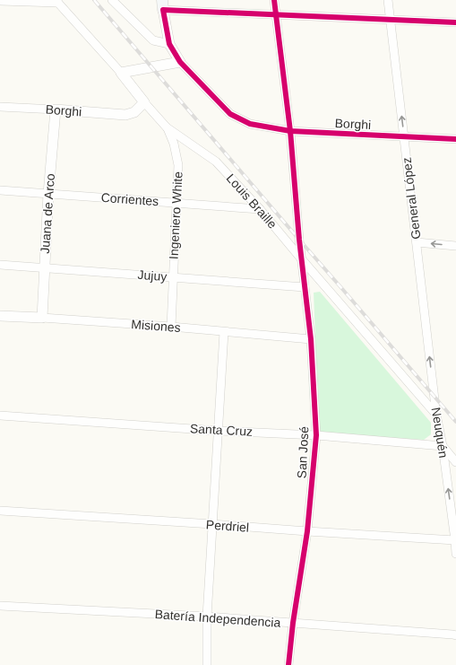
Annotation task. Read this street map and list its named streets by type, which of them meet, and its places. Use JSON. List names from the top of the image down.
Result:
{
  "streets": {
    "street": [
      "Borghi",
      "General López",
      "Corrientes",
      "Louis Braille",
      "Juana de Arco",
      "Ingeniero White",
      "Jujuy",
      "Misiones",
      "Santa Cruz",
      "Neuquén",
      "San José",
      "Perdriel",
      "Batería Independencia"
    ]
  },
  "crossings": [
    ["Borghi", "General López"],
    ["Borghi", "Louis Braille"],
    ["Borghi", "Juana de Arco"],
    ["Borghi", "San José"],
    ["General López", "Neuquén"],
    ["Corrientes", "Louis Braille"],
    ["Corrientes", "Juana de Arco"],
    ["Corrientes", "Ingeniero White"],
    ["Louis Braille", "Ingeniero White"],
    ["Louis Braille", "Neuquén"],
    ["Louis Braille", "San José"],
    ["Juana de Arco", "Jujuy"],
    ["Juana de Arco", "Misiones"],
    ["Ingeniero White", "Jujuy"],
    ["Ingeniero White", "Misiones"],
    ["Jujuy", "San José"],
    ["Misiones", "San José"],
    ["Santa Cruz", "Neuquén"],
    ["Santa Cruz", "San José"],
    ["Neuquén", "Perdriel"],
    ["San José", "Perdriel"],
    ["San José", "Batería Independencia"]
  ],
  "one_way": ["General López", "Neuquén"]
}
